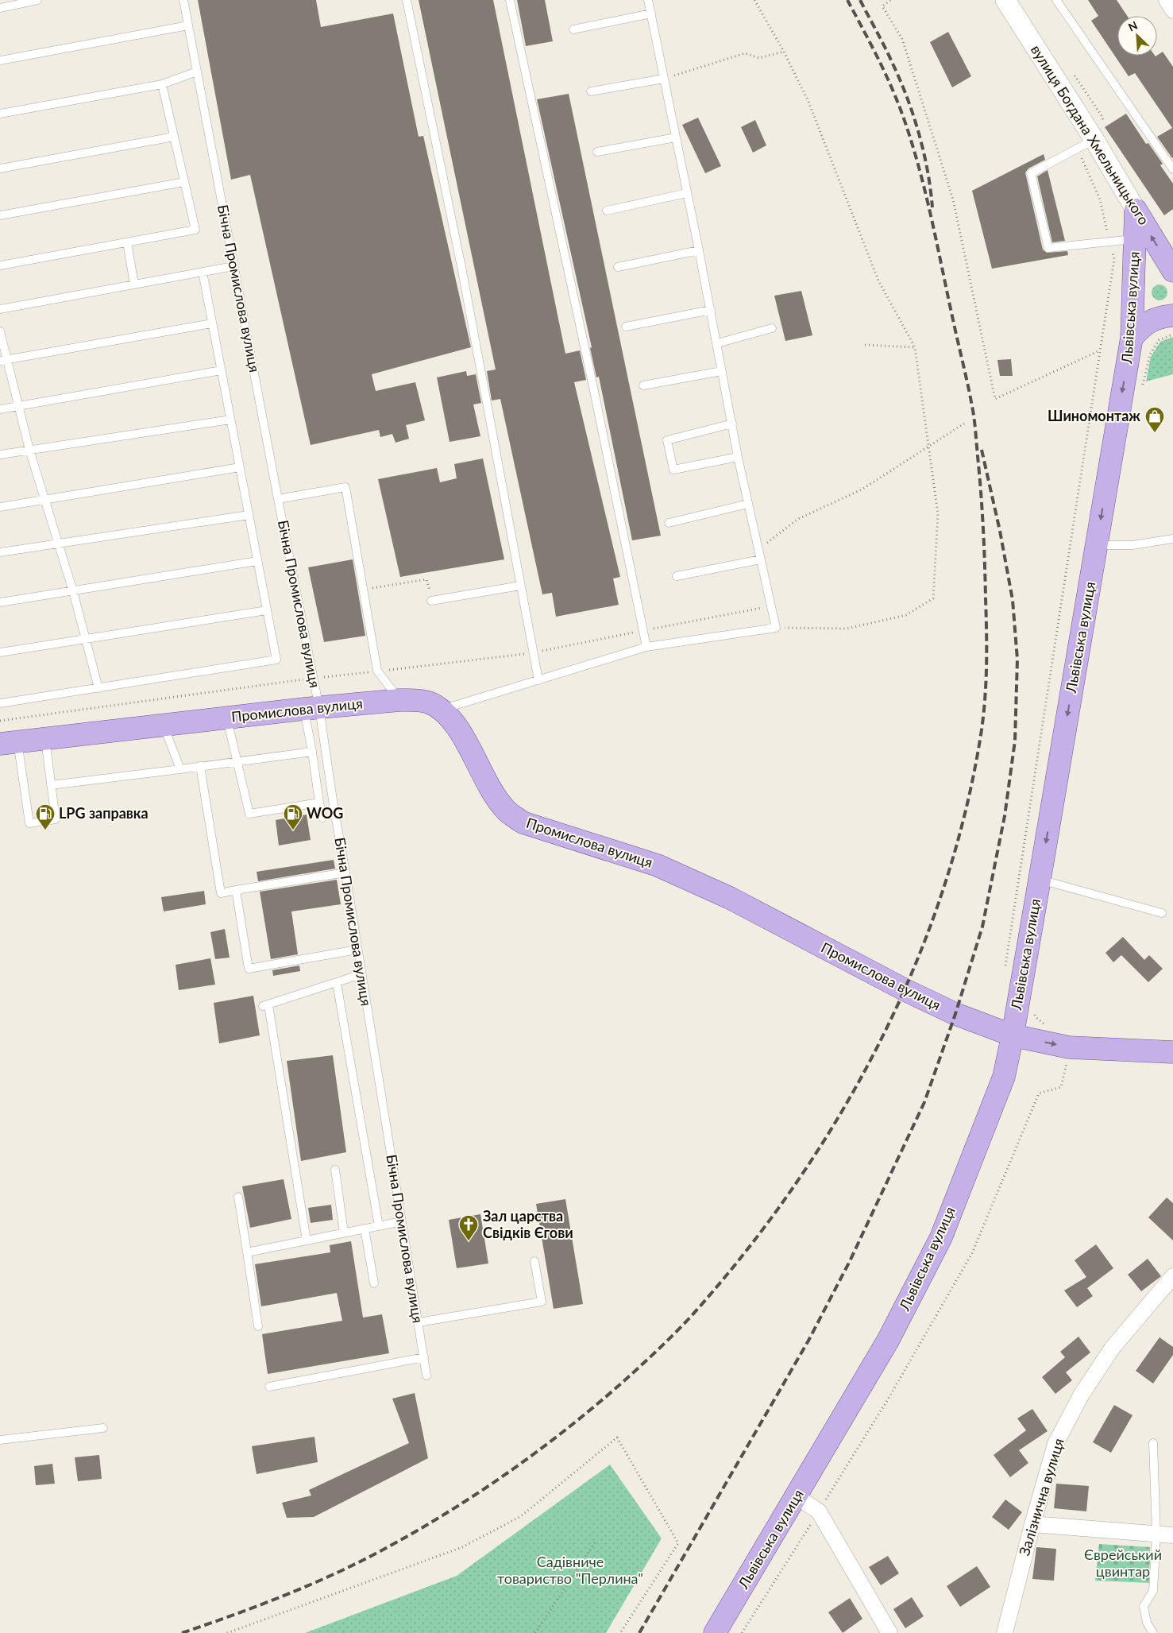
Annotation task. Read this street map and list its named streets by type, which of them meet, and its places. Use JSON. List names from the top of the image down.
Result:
{
  "streets": {
    "main road": ["вулиця Богдана Хмельницького", "Львівська вулиця", "Промислова вулиця"],
    "street": ["Залізнична вулиця"],
    "lane": ["Бічна Промислова вулиця"]
  },
  "crossings": [
    ["вулиця Богдана Хмельницького", "Львівська вулиця"],
    ["Бічна Промислова вулиця", "Промислова вулиця"],
    ["Львівська вулиця", "Промислова вулиця"]
  ],
  "one_way": ["Львівська вулиця"],
  "parks": ["Єврейський цвинтар", "Садівниче товариство \"Перлина\""],
  "places": {
    "shop": ["Шиномонтаж"],
    "fuel station": ["LPG заправка", "WOG"],
    "church": ["Зал царства Свідків Єгови"]
  },
  "north": "top left"
}
